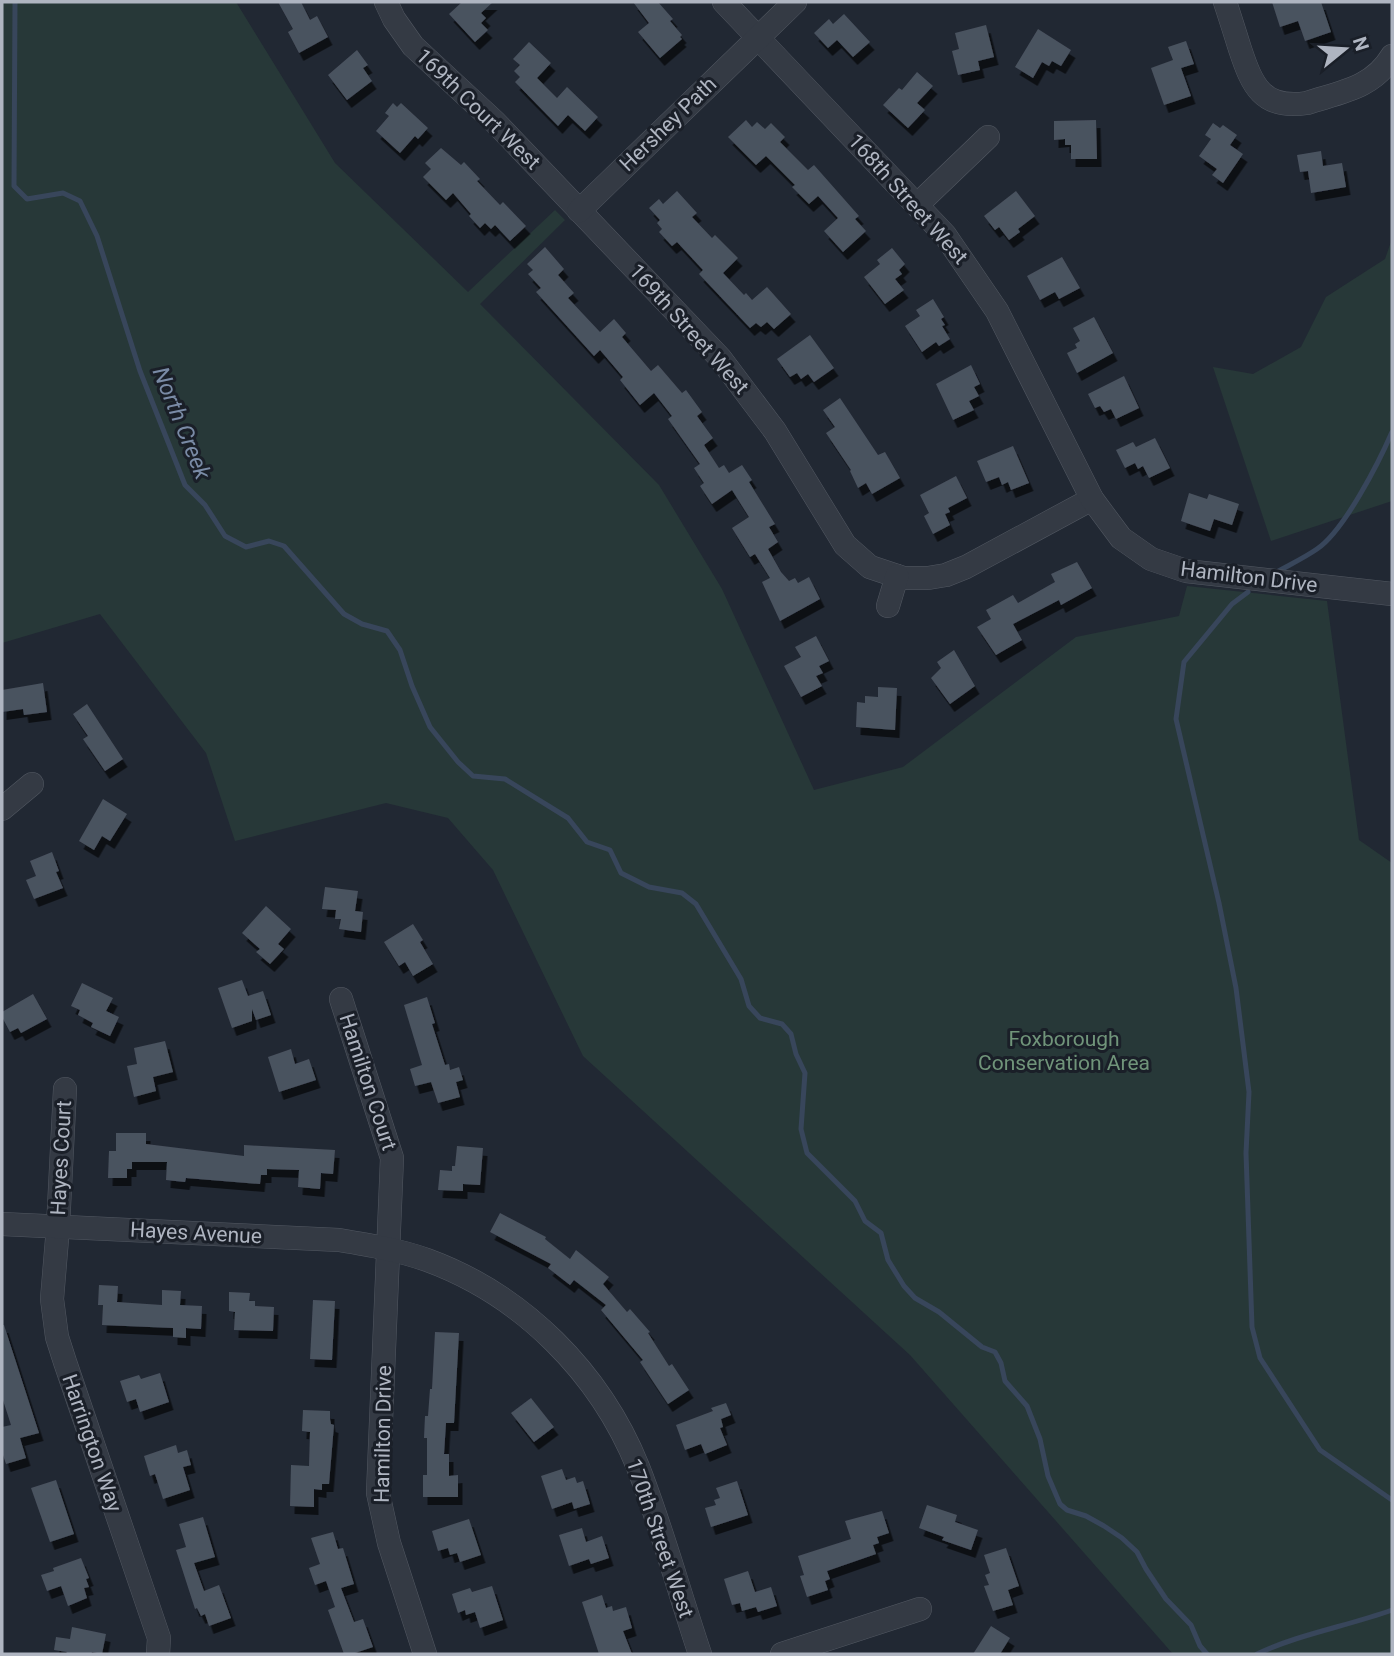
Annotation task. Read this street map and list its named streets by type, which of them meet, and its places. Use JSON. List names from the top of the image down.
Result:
{
  "streets": {
    "street": [
      "169th Court West",
      "Hershey Path",
      "168th Street West",
      "169th Street West",
      "Hamilton Drive",
      "Hamilton Court",
      "Hayes Court",
      "Hayes Avenue",
      "Harrington Way",
      "170th Street West"
    ]
  },
  "crossings": [
    ["169th Court West", "Hershey Path"],
    ["169th Court West", "169th Street West"],
    ["Hershey Path", "168th Street West"],
    ["Hershey Path", "169th Street West"],
    ["168th Street West", "169th Street West"],
    ["168th Street West", "Hamilton Drive"],
    ["169th Street West", "Hamilton Drive"],
    ["Hamilton Drive", "Hamilton Court"],
    ["Hamilton Drive", "Hayes Avenue"],
    ["Hamilton Drive", "170th Street West"],
    ["Hamilton Court", "Hayes Avenue"],
    ["Hamilton Court", "170th Street West"],
    ["Hayes Court", "Hayes Avenue"],
    ["Hayes Court", "Harrington Way"],
    ["Hayes Avenue", "Harrington Way"],
    ["Hayes Avenue", "170th Street West"]
  ],
  "water": ["North Creek"],
  "parks": ["Foxborough Conservation Area"],
  "north": "right"
}
